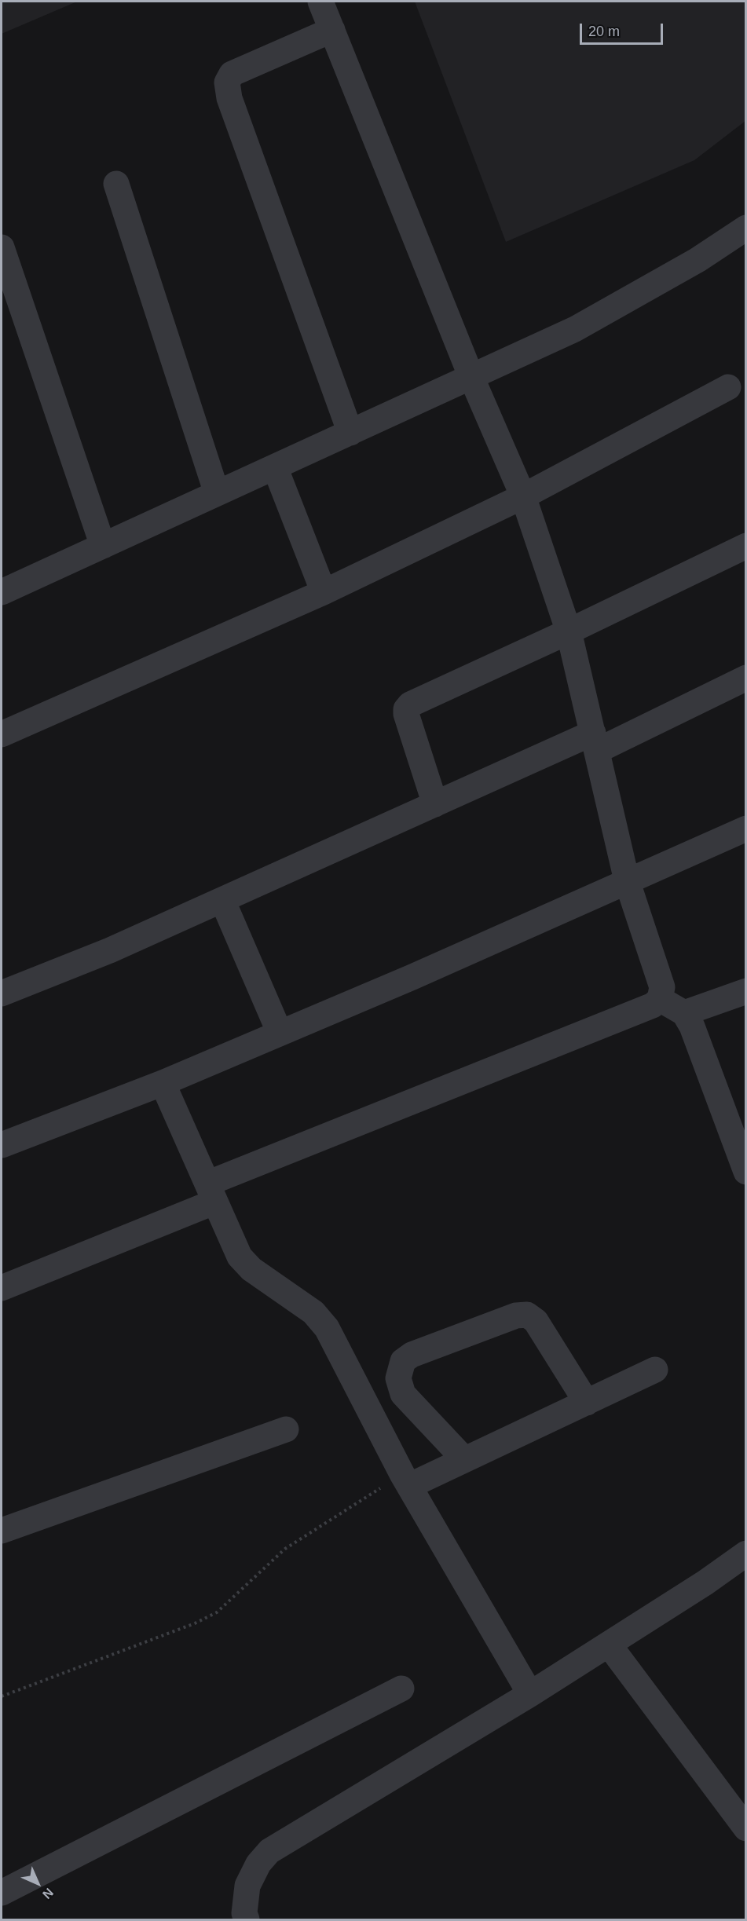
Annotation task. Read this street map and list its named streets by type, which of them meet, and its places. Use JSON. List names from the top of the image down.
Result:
{
  "scale_bar": "20 m",
  "north": "bottom right"
}
